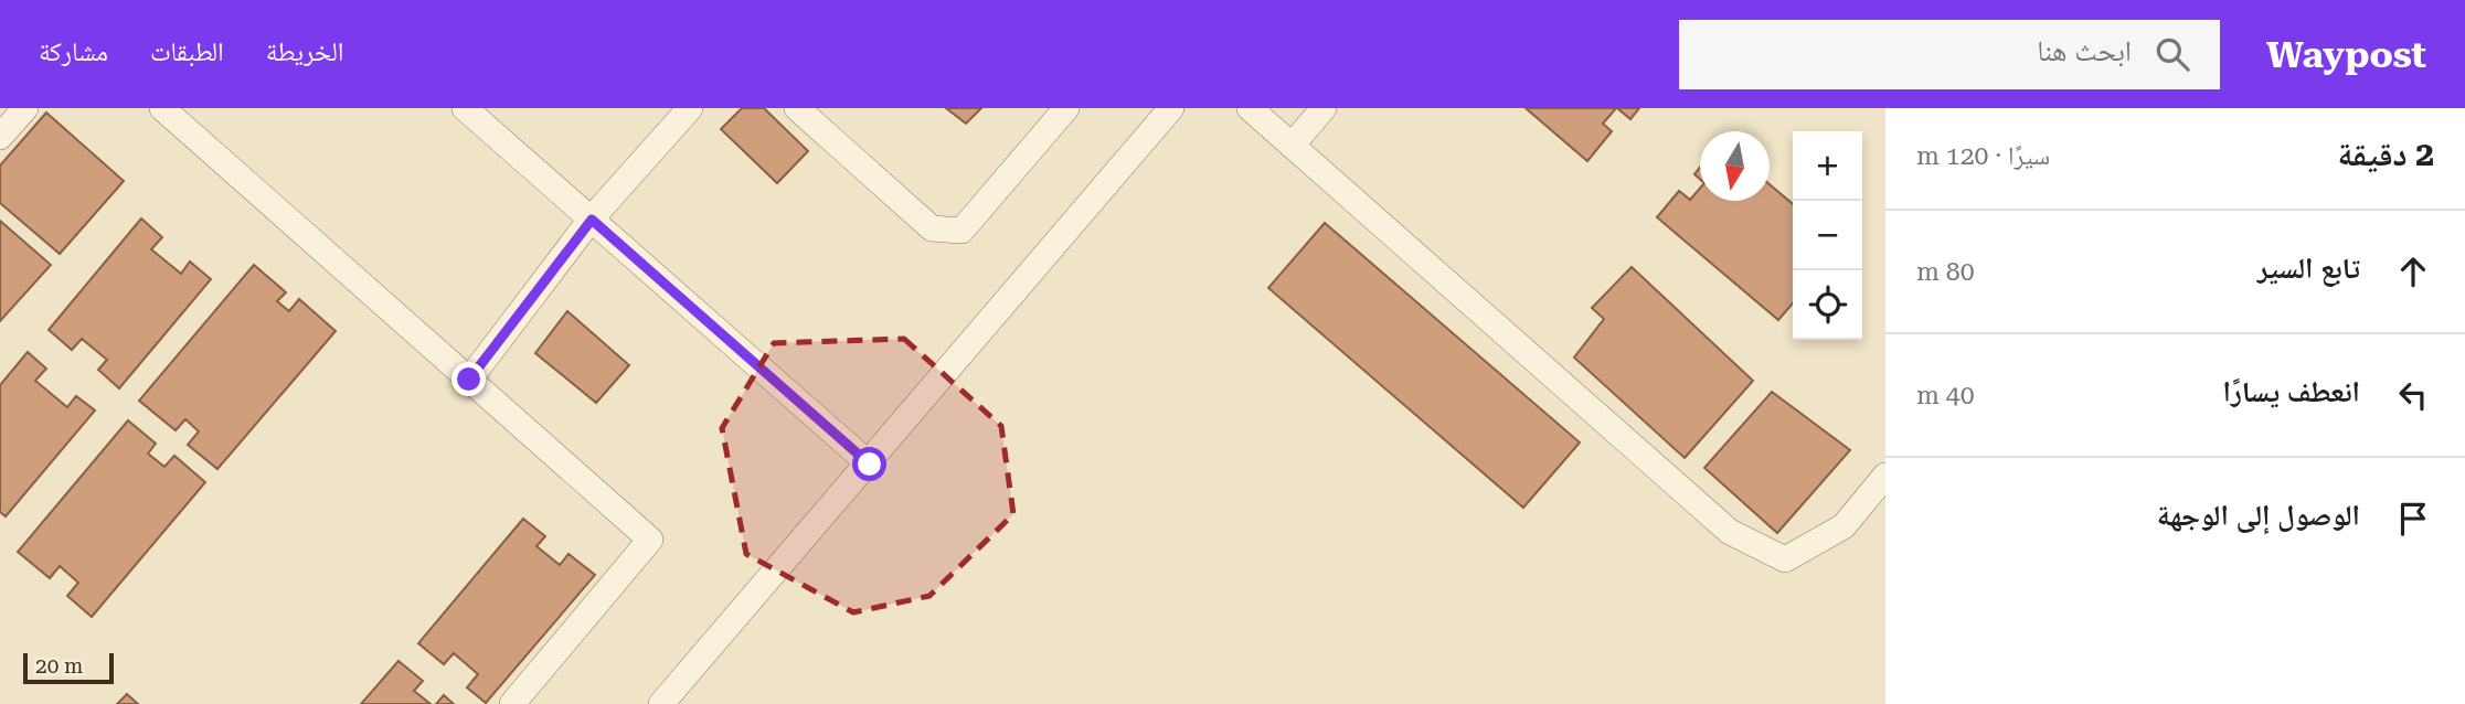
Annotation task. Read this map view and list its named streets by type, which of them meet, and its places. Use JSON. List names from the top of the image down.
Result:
{
  "scale_bar": "20 m",
  "north": "bottom",
  "page": {
    "header": "Waypost",
    "search": "ابحث هنا",
    "nav": ["الخريطة", "الطبقات", "مشاركة"],
    "heading": ["2 دقيقة", "سيرًا · 120 m"],
    "map_buttons": ["+", "−"],
    "list": [
      ["تابع السير", "80 m"],
      ["انعطف يسارًا", "40 m"],
      "الوصول إلى الوجهة"
    ],
    "scale": "20 m"
  }
}
